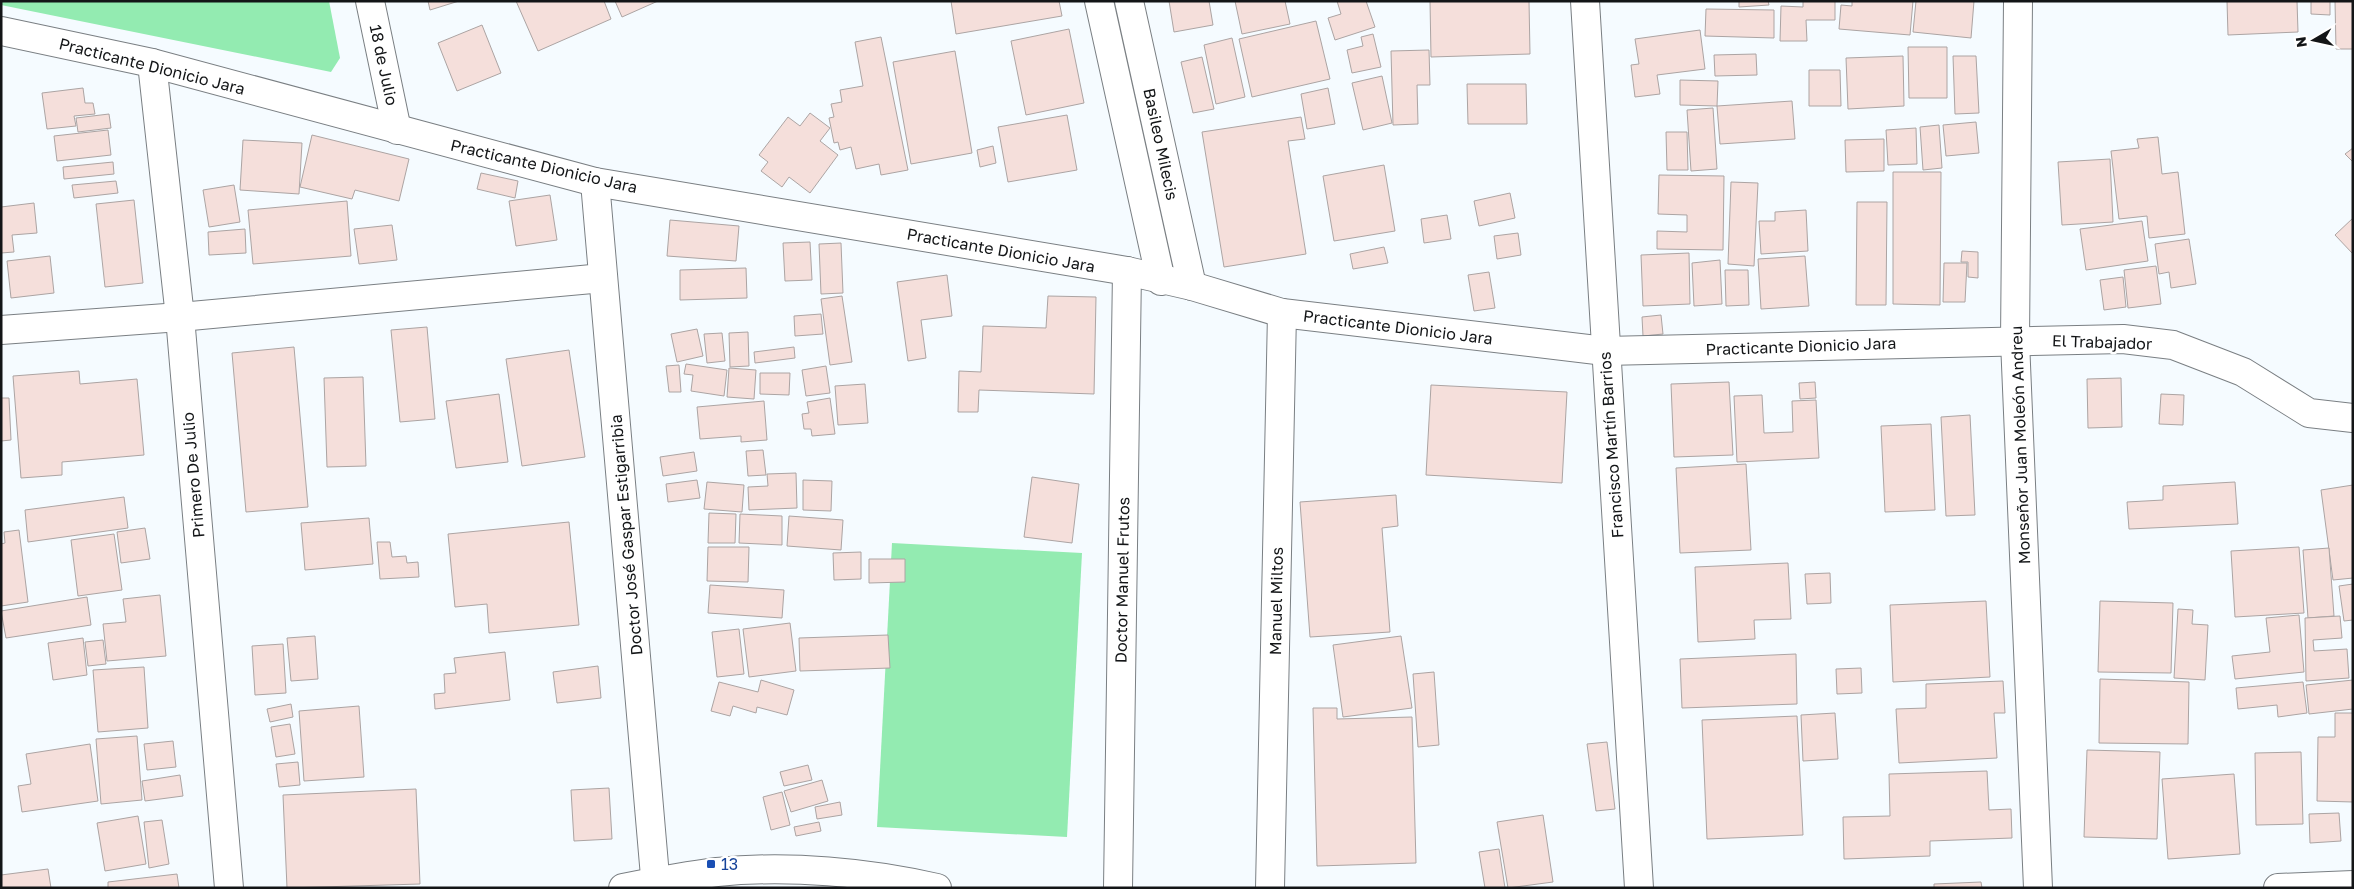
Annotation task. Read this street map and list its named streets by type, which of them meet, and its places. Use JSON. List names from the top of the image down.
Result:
{
  "streets": {
    "street": [
      "18 de Julio",
      "Practicante Dionicio Jara",
      "Basileo Milecis",
      "El Trabajador",
      "Francisco Martín Barrios",
      "Monseñor Juan Moleón Andreu",
      "Primero De Julio",
      "Doctor José Gaspar Estigarribia",
      "Doctor Manuel Frutos",
      "Manuel Miltos"
    ]
  },
  "crossings": [
    ["18 de Julio", "Practicante Dionicio Jara"],
    ["Practicante Dionicio Jara", "Basileo Milecis"],
    ["Practicante Dionicio Jara", "El Trabajador"],
    ["Practicante Dionicio Jara", "Francisco Martín Barrios"],
    ["Practicante Dionicio Jara", "Monseñor Juan Moleón Andreu"],
    ["Practicante Dionicio Jara", "Primero De Julio"],
    ["Practicante Dionicio Jara", "Doctor José Gaspar Estigarribia"],
    ["Practicante Dionicio Jara", "Doctor Manuel Frutos"],
    ["Practicante Dionicio Jara", "Manuel Miltos"],
    ["El Trabajador", "Monseñor Juan Moleón Andreu"]
  ],
  "places": {
    "transit": ["13"]
  },
  "north": "left"
}
